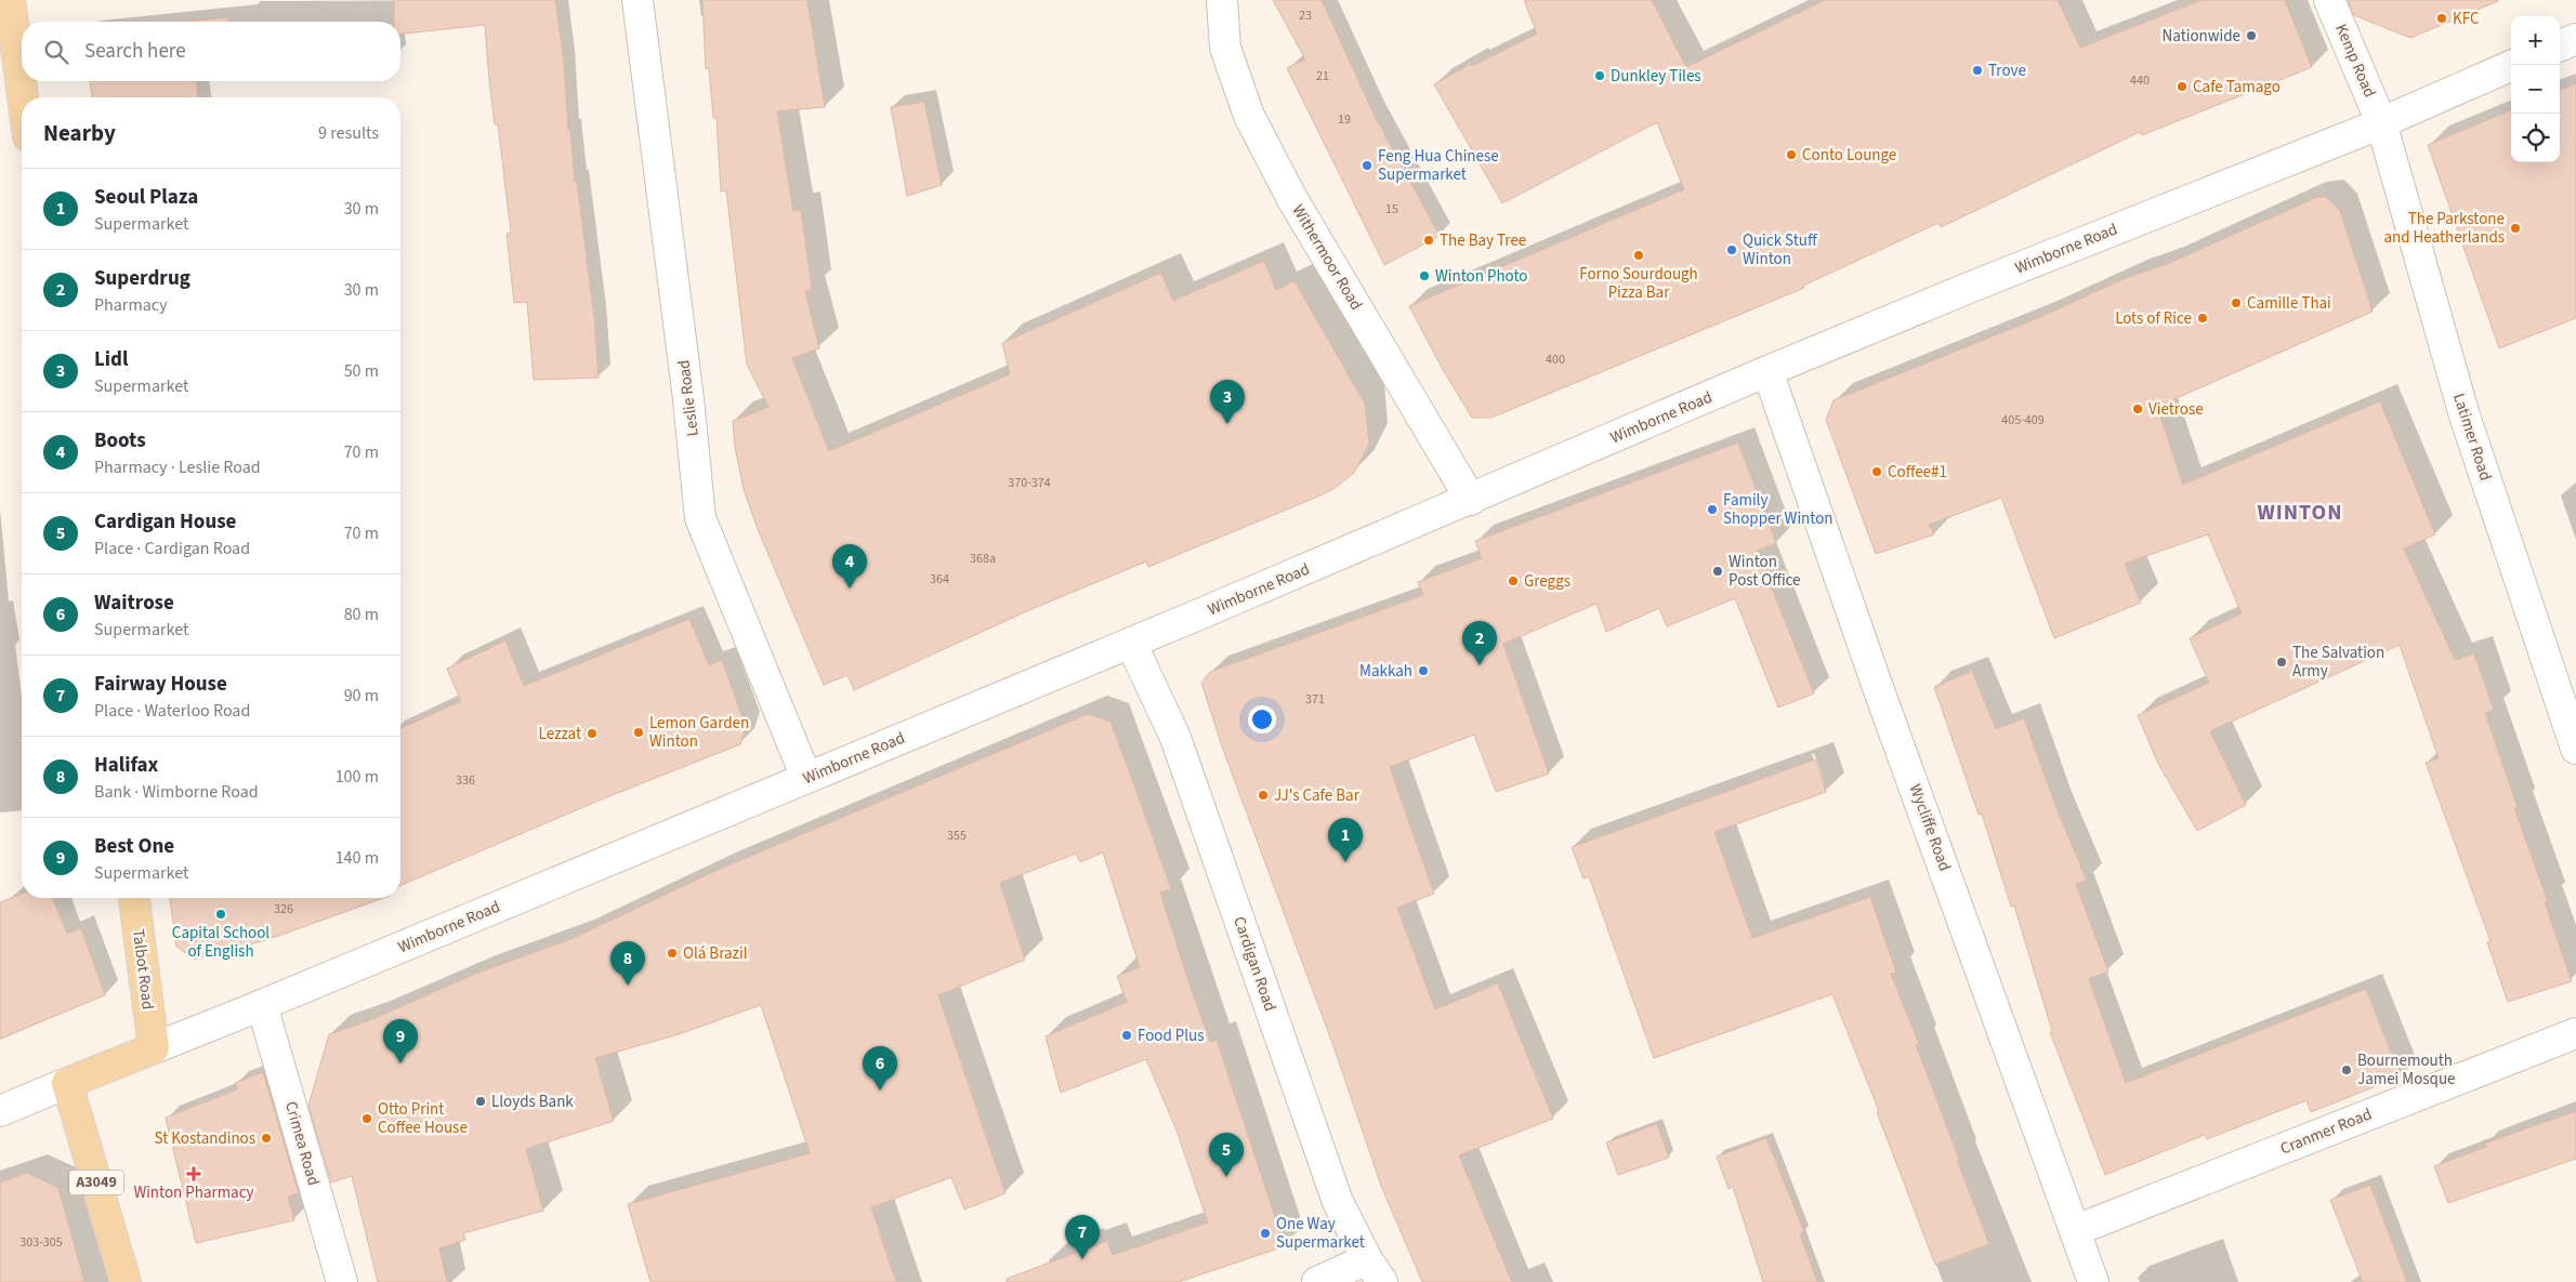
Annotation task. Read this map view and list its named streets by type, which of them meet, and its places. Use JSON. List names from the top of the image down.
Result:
{
  "streets": {
    "main road": ["Wimborne Road", "Talbot Road", "A3049"],
    "street": [
      "Kemp Road",
      "Withermoor Road",
      "Leslie Road",
      "Latimer Road",
      "Wycliffe Road",
      "Cardigan Road",
      "Cranmer Road",
      "Crimea Road"
    ]
  },
  "crossings": [
    ["Kemp Road", "Wimborne Road"],
    ["Kemp Road", "Latimer Road"],
    ["Wimborne Road", "Withermoor Road"],
    ["Wimborne Road", "Leslie Road"],
    ["Wimborne Road", "Latimer Road"],
    ["Wimborne Road", "Wycliffe Road"],
    ["Wimborne Road", "Cardigan Road"],
    ["Wimborne Road", "Talbot Road"],
    ["Wimborne Road", "Crimea Road"],
    ["Wimborne Road", "A3049"],
    ["Wycliffe Road", "Cranmer Road"]
  ],
  "districts": ["WINTON"],
  "places": {
    "other": [
      "KFC",
      "Nationwide",
      "Trove",
      "Dunkley Tiles",
      "Cafe Tamago",
      "Conto Lounge",
      "Feng Hua Chinese Supermarket",
      "The Parkstone and Heatherlands",
      "The Bay Tree",
      "Quick Stuff Winton",
      "Forno Sourdough Pizza Bar",
      "Winton Photo",
      "Camille Thai",
      "Lots of Rice",
      "Vietrose",
      "Coffee#1",
      "Family Shopper Winton",
      "Winton Post Office",
      "Greggs",
      "The Salvation Army",
      "Makkah",
      "Lemon Garden Winton",
      "Lezzat",
      "JJ's Cafe Bar",
      "Capital School of English",
      "Olá Brazil",
      "Food Plus",
      "Bournemouth Jamei Mosque",
      "Lloyds Bank",
      "Otto Print Coffee House",
      "St Kostandinos",
      "One Way Supermarket"
    ],
    "health": ["Winton Pharmacy"]
  },
  "house_numbers": [
    "23",
    "21",
    "440",
    "19",
    "15",
    "400",
    "405-409",
    "370-374",
    "368a",
    "364",
    "371",
    "336",
    "355",
    "326",
    "303-305"
  ],
  "page": {
    "map_buttons": ["+", "−"],
    "search": "Search here",
    "heading": ["Nearby", "9 results"],
    "list": [
      {
        "mark": "1",
        "name": "Seoul Plaza",
        "note": "Supermarket",
        "value": "30 m"
      },
      {
        "mark": "2",
        "name": "Superdrug",
        "note": "Pharmacy",
        "value": "30 m"
      },
      {
        "mark": "3",
        "name": "Lidl",
        "note": "Supermarket",
        "value": "50 m"
      },
      {
        "mark": "4",
        "name": "Boots",
        "note": "Pharmacy · Leslie Road",
        "value": "70 m"
      },
      {
        "mark": "5",
        "name": "Cardigan House",
        "note": "Place · Cardigan Road",
        "value": "70 m"
      },
      {
        "mark": "6",
        "name": "Waitrose",
        "note": "Supermarket",
        "value": "80 m"
      },
      {
        "mark": "7",
        "name": "Fairway House",
        "note": "Place · Waterloo Road",
        "value": "90 m"
      },
      {
        "mark": "8",
        "name": "Halifax",
        "note": "Bank · Wimborne Road",
        "value": "100 m"
      },
      {
        "mark": "9",
        "name": "Best One",
        "note": "Supermarket",
        "value": "140 m"
      }
    ],
    "pins": [
      "3",
      "4",
      "2",
      "1",
      "8",
      "9",
      "6",
      "5",
      "7"
    ]
  }
}
